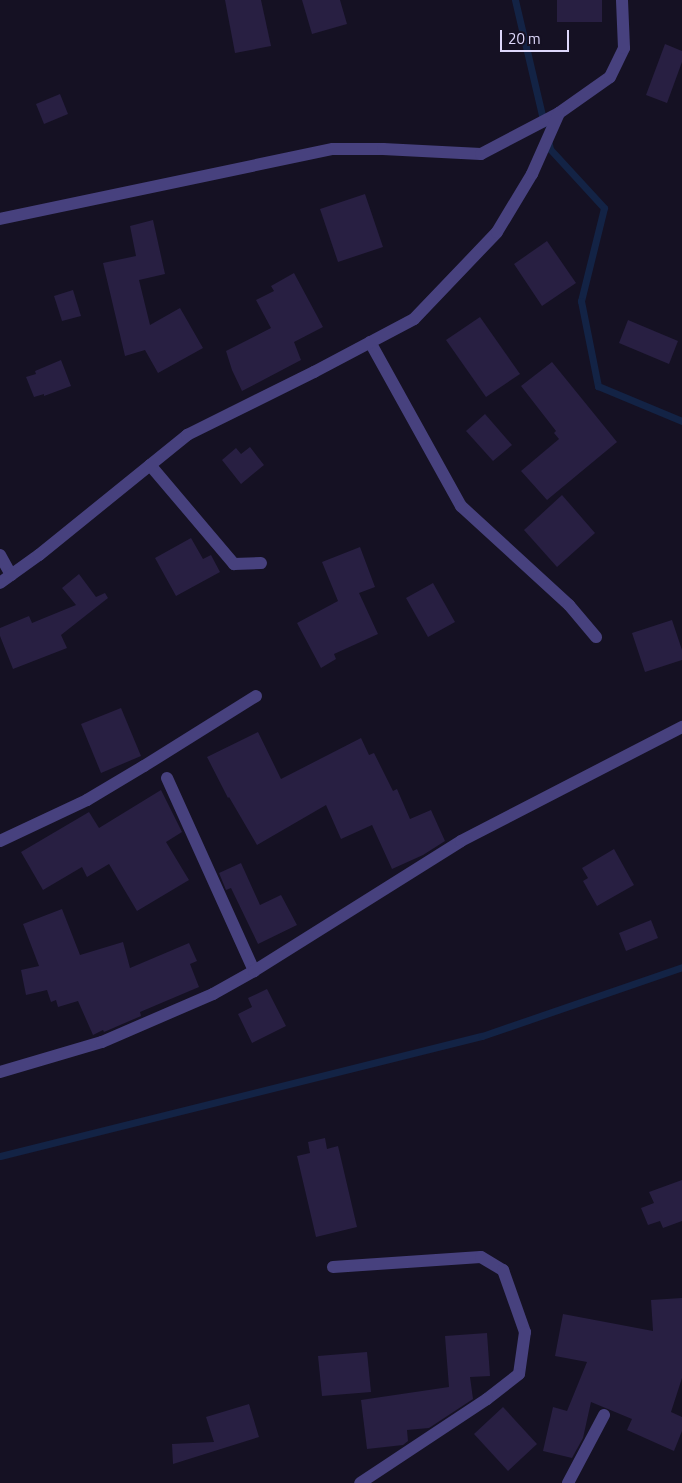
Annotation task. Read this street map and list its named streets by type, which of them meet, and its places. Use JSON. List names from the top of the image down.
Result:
{
  "scale_bar": "20 m"
}
